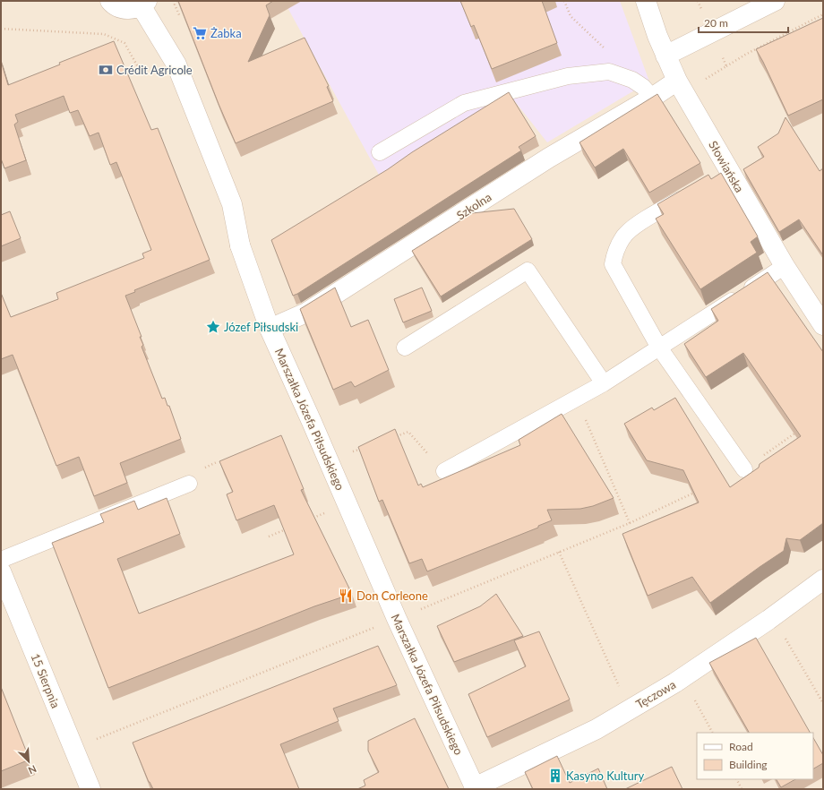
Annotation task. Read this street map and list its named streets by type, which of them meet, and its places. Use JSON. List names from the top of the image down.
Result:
{
  "streets": {
    "street": [
      "Słowiańska",
      "Szkolna",
      "Marszałka Józefa Piłsudskiego",
      "15 Sierpnia",
      "Tęczowa"
    ]
  },
  "crossings": [
    ["Słowiańska", "Szkolna"],
    ["Szkolna", "Marszałka Józefa Piłsudskiego"],
    ["Marszałka Józefa Piłsudskiego", "Tęczowa"]
  ],
  "places": {
    "supermarket": ["Żabka"],
    "bank": ["Crédit Agricole"],
    "place": ["Józef Piłsudski"],
    "restaurant": ["Don Corleone"],
    "building": ["Kasyno Kultury"]
  },
  "legend": ["Road", "Building"],
  "scale_bar": "20 m",
  "north": "bottom right"
}
